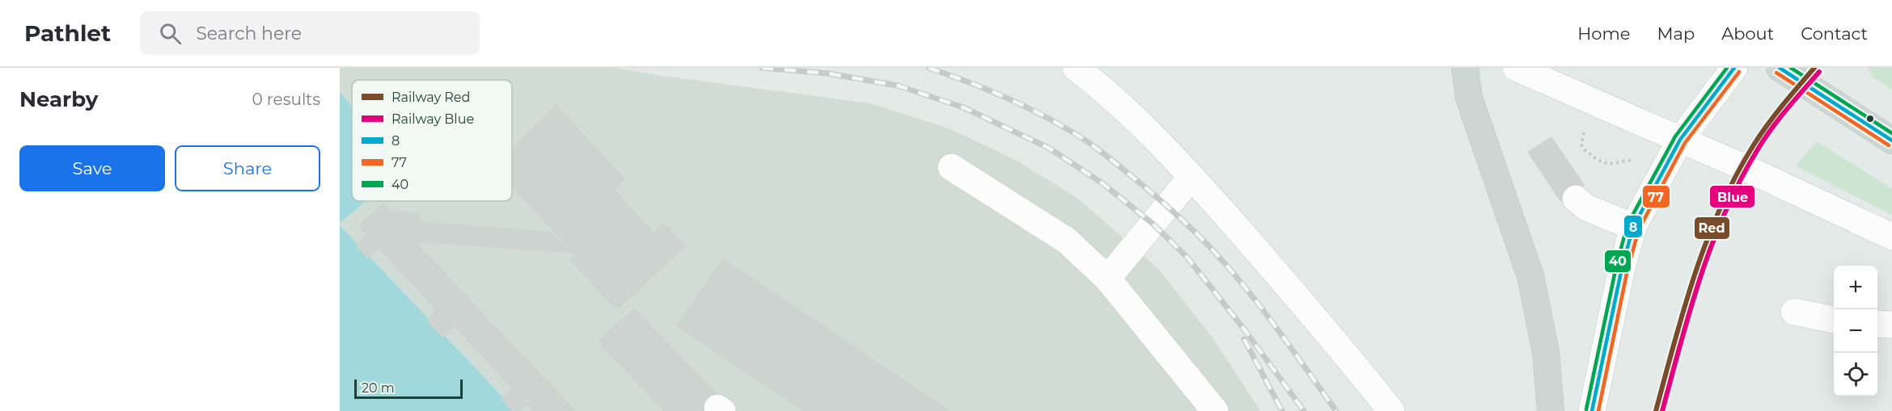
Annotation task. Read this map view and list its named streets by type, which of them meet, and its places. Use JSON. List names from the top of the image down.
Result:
{
  "lines": [
    "rail line Red",
    "transit line 8",
    "transit line 40",
    "rail line Blue",
    "transit line 77"
  ],
  "legend": [
    "Railway Red",
    "Railway Blue",
    "8",
    "77",
    "40"
  ],
  "scale_bar": "20 m",
  "page": {
    "header": "Pathlet",
    "search": "Search here",
    "nav": [
      "Home",
      "Map",
      "About",
      "Contact"
    ],
    "heading": ["Nearby", "0 results"],
    "buttons": ["Save", "Share"],
    "map_buttons": ["+", "−"],
    "scale": "20 m"
  }
}
